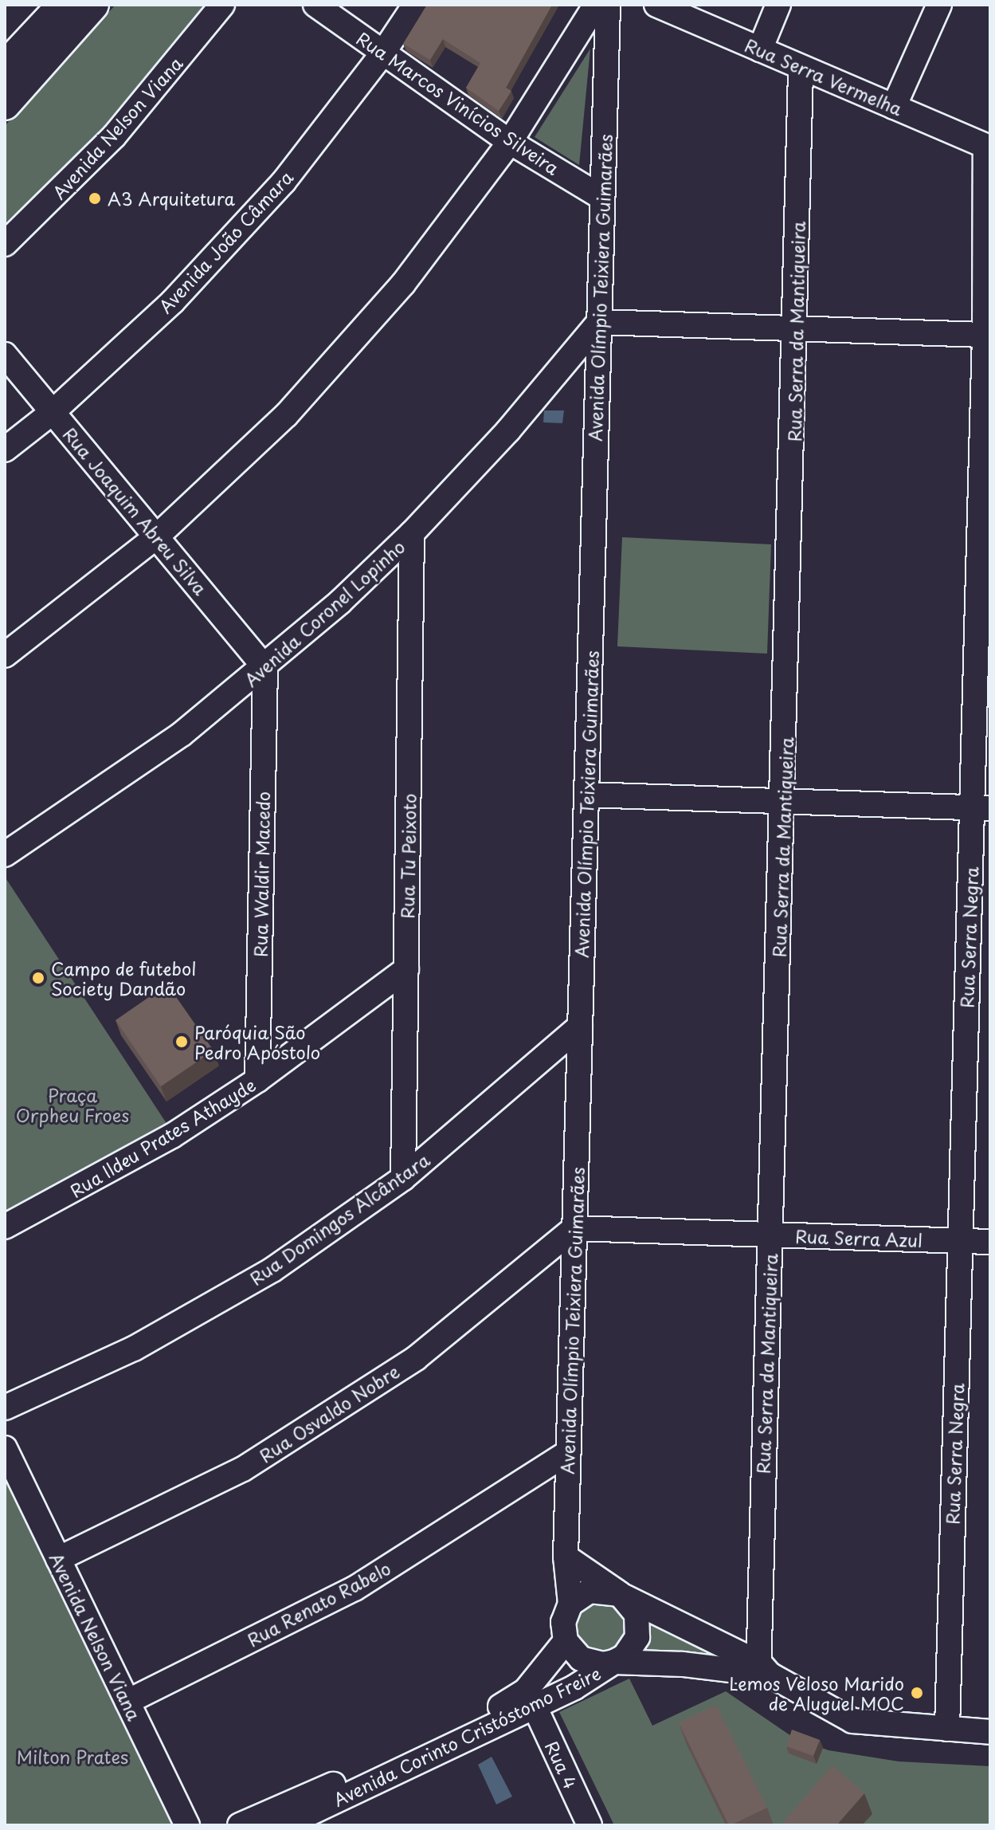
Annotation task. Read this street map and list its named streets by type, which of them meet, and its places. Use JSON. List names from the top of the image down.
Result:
{
  "streets": {
    "street": [
      "Rua Serra Vermelha",
      "Rua Marcos Vinícios Silveira",
      "Avenida Nelson Viana",
      "Avenida João Câmara",
      "Avenida Olímpio Teixiera Guimarães",
      "Rua Serra da Mantiqueira",
      "Rua Joaquim Abreu Silva",
      "Avenida Coronel Lopinho",
      "Rua Tu Peixoto",
      "Rua Waldir Macedo",
      "Rua Serra Negra",
      "Rua Ildeu Prates Athayde",
      "Rua Domingos Alcântara",
      "Rua Serra Azul",
      "Rua Osvaldo Nobre",
      "Rua Renato Rabelo",
      "Avenida Corinto Cristóstomo Freire",
      "Rua 4"
    ]
  },
  "crossings": [
    ["Rua Serra Vermelha", "Rua Serra da Mantiqueira"],
    ["Rua Serra Vermelha", "Rua Serra Negra"],
    ["Rua Marcos Vinícios Silveira", "Avenida João Câmara"],
    ["Rua Marcos Vinícios Silveira", "Avenida Olímpio Teixiera Guimarães"],
    ["Avenida Nelson Viana", "Rua Osvaldo Nobre"],
    ["Avenida Nelson Viana", "Rua Renato Rabelo"],
    ["Avenida João Câmara", "Rua Joaquim Abreu Silva"],
    ["Avenida Olímpio Teixiera Guimarães", "Avenida Coronel Lopinho"],
    ["Avenida Olímpio Teixiera Guimarães", "Rua Domingos Alcântara"],
    ["Avenida Olímpio Teixiera Guimarães", "Rua Serra Azul"],
    ["Avenida Olímpio Teixiera Guimarães", "Rua Osvaldo Nobre"],
    ["Avenida Olímpio Teixiera Guimarães", "Rua Renato Rabelo"],
    ["Avenida Olímpio Teixiera Guimarães", "Avenida Corinto Cristóstomo Freire"],
    ["Rua Serra da Mantiqueira", "Rua Serra Azul"],
    ["Rua Serra da Mantiqueira", "Avenida Corinto Cristóstomo Freire"],
    ["Rua Joaquim Abreu Silva", "Avenida Coronel Lopinho"],
    ["Rua Joaquim Abreu Silva", "Rua Waldir Macedo"],
    ["Avenida Coronel Lopinho", "Rua Tu Peixoto"],
    ["Avenida Coronel Lopinho", "Rua Waldir Macedo"],
    ["Rua Tu Peixoto", "Rua Ildeu Prates Athayde"],
    ["Rua Tu Peixoto", "Rua Domingos Alcântara"],
    ["Rua Waldir Macedo", "Rua Ildeu Prates Athayde"],
    ["Rua Serra Negra", "Rua Serra Azul"],
    ["Rua Serra Negra", "Avenida Corinto Cristóstomo Freire"],
    ["Rua Serra Azul", "Rua Osvaldo Nobre"],
    ["Avenida Corinto Cristóstomo Freire", "Rua 4"]
  ],
  "parks": ["Praça Orpheu Froes", "Milton Prates"],
  "places": [
    "A3 Arquitetura",
    "Campo de futebol Society Dandão",
    "Paróquia São Pedro Apóstolo",
    "Lemos Veloso Marido de Aluguel MOC"
  ]
}
